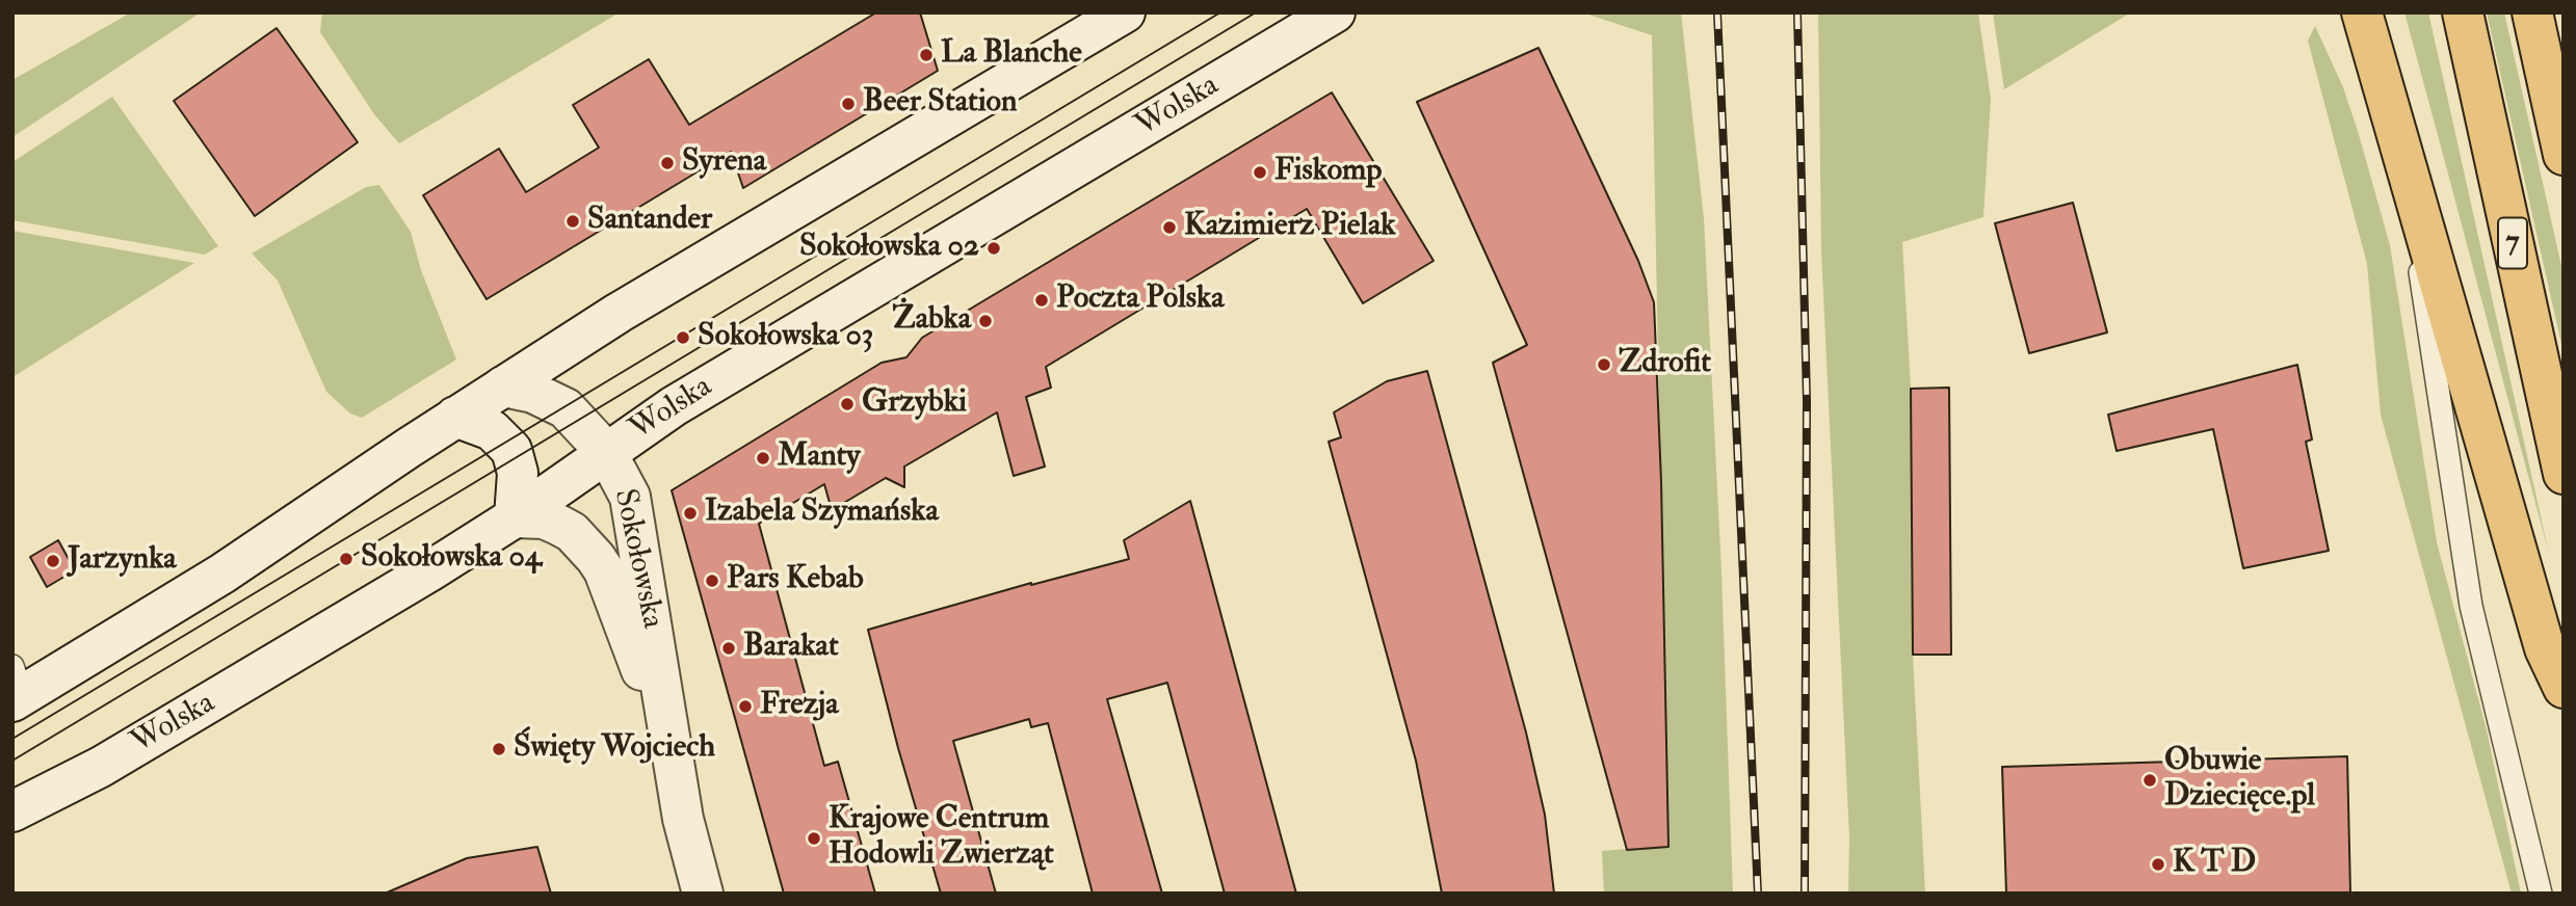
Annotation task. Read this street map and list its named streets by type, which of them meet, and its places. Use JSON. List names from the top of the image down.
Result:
{
  "streets": {
    "main road": ["Wolska", "7", "Sokołowska"]
  },
  "crossings": [
    ["Wolska", "Sokołowska"]
  ],
  "places": [
    "La Blanche",
    "Beer Station",
    "Syrena",
    "Fiskomp",
    "Santander",
    "Kazimierz Pielak",
    "Sokołowska 02",
    "Poczta Polska",
    "Żabka",
    "Sokołowska 03",
    "Zdrofit",
    "Grzybki",
    "Manty",
    "Izabela Szymańska",
    "Sokołowska 04",
    "Jarzynka",
    "Pars Kebab",
    "Barakat",
    "Frezja",
    "Święty Wojciech",
    "Obuwie Dziecięce.pl",
    "Krajowe Centrum Hodowli Zwierząt",
    "K T D"
  ]
}
